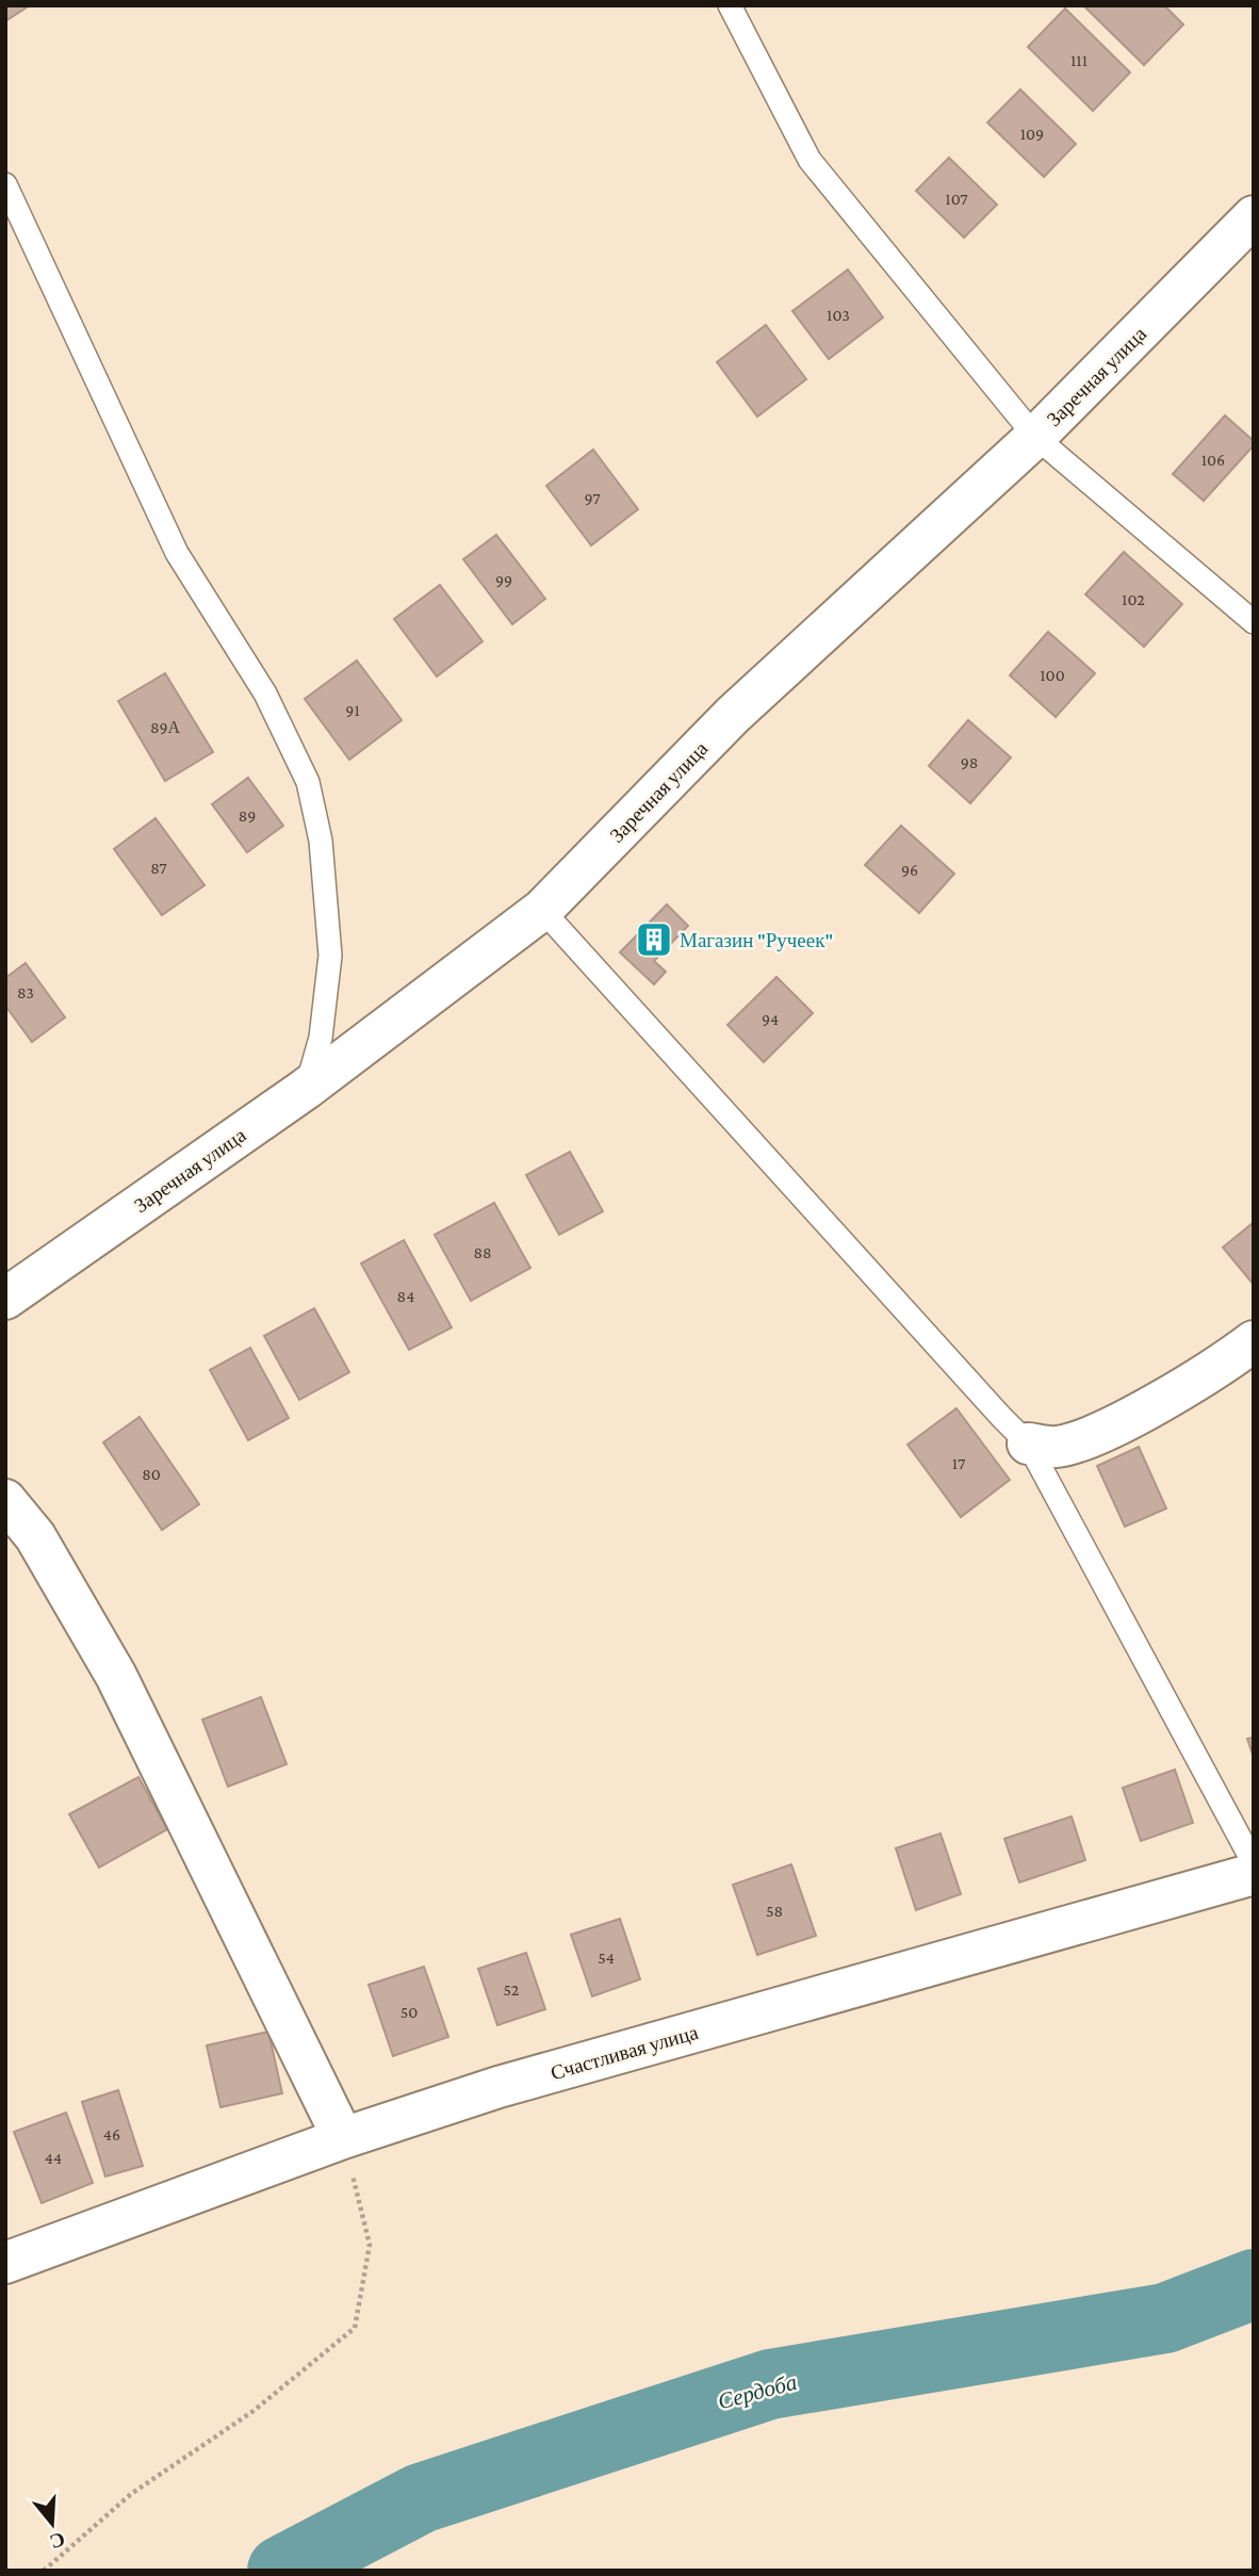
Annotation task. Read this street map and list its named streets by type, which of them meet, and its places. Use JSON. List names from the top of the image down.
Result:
{
  "streets": {
    "street": ["Заречная улица", "Счастливая улица"]
  },
  "water": ["Сердоба"],
  "places": {
    "building": ["Магазин \"Ручеек\""]
  },
  "house_numbers": [
    "111",
    "109",
    "107",
    "103",
    "106",
    "97",
    "99",
    "102",
    "100",
    "91",
    "89А",
    "98",
    "89",
    "87",
    "96",
    "83",
    "94",
    "88",
    "84",
    "17",
    "80",
    "58",
    "54",
    "52",
    "50",
    "46",
    "44"
  ],
  "north": "bottom"
}
